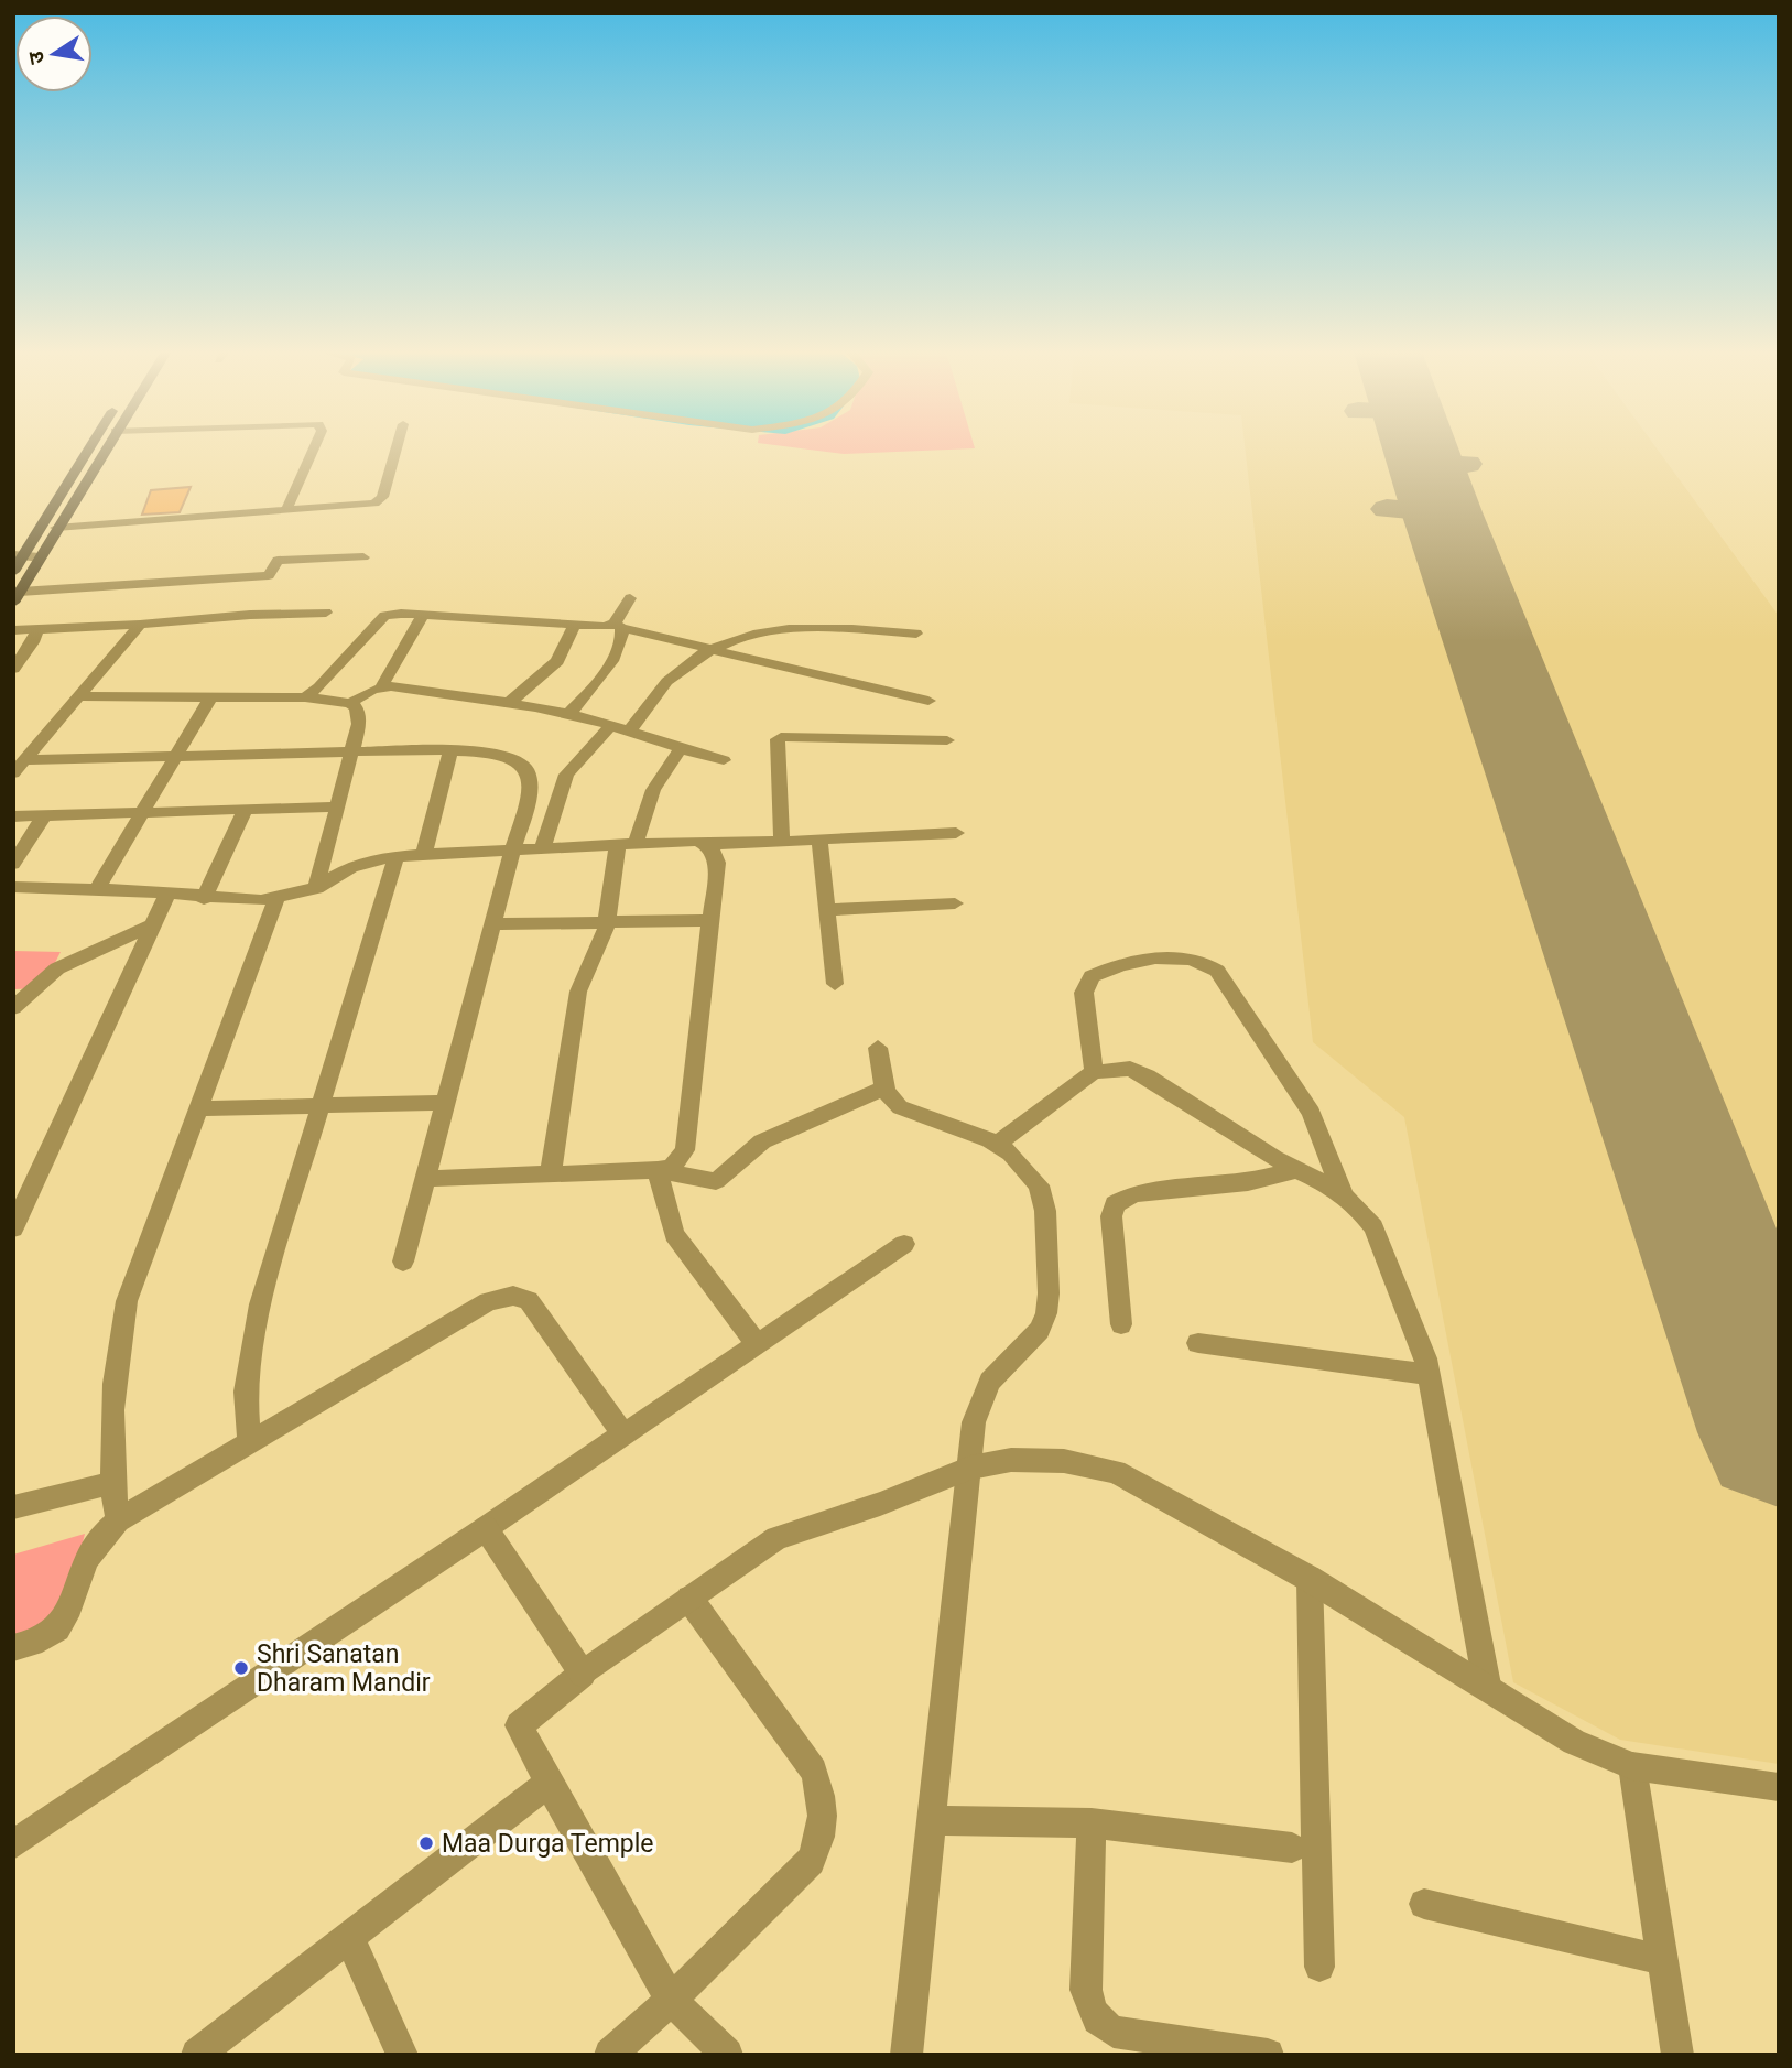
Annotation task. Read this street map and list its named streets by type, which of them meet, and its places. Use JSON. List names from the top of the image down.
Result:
{
  "places": ["Shri Sanatan Dharam Mandir", "Maa Durga Temple"],
  "north": "left"
}
